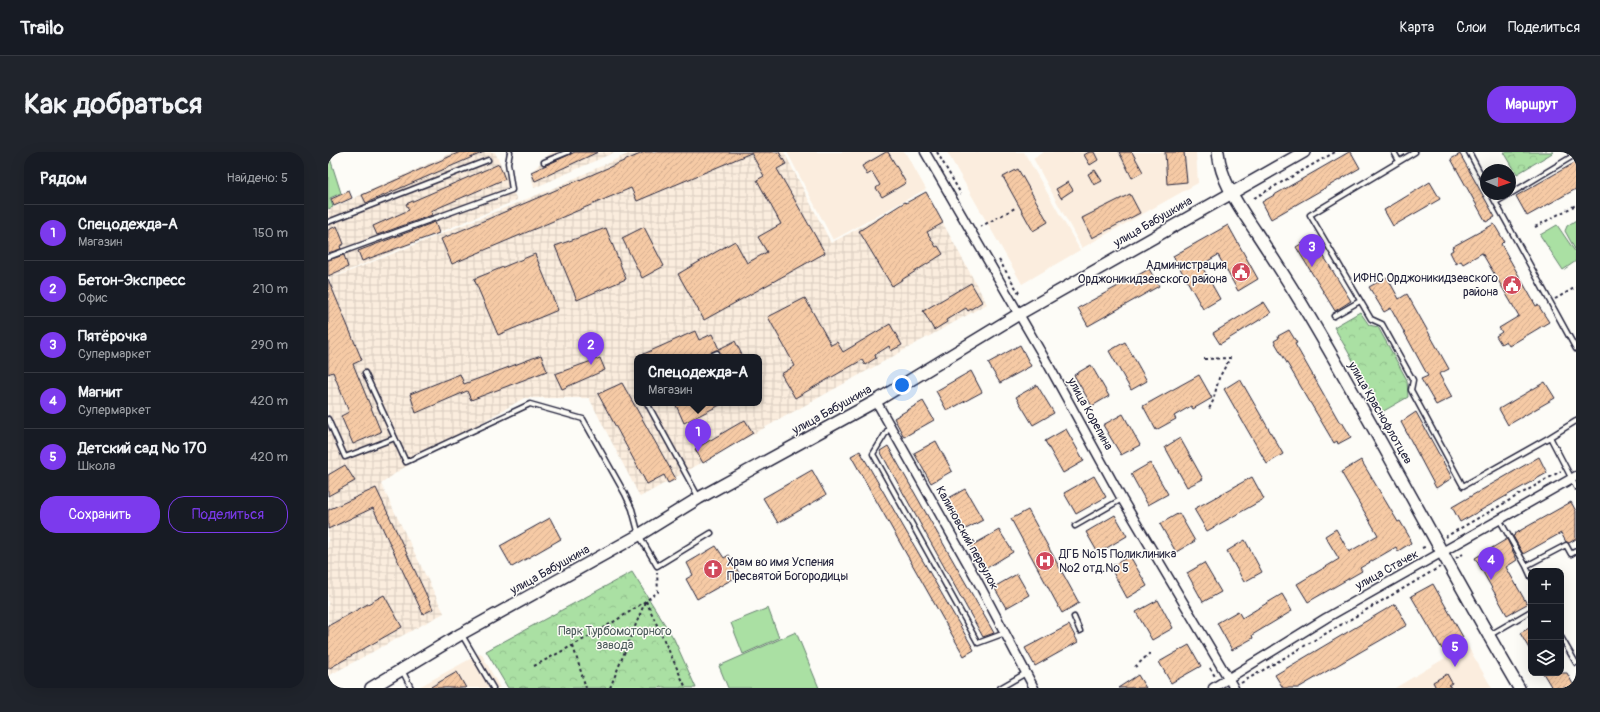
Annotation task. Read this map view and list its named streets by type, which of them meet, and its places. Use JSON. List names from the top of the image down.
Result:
{
  "streets": {
    "street": [
      "улица Бабушкина",
      "улица Краснофлотцев",
      "улица Корепина",
      "Калиновский переулок",
      "улица Стачек"
    ]
  },
  "crossings": [
    ["улица Бабушкина", "улица Краснофлотцев"],
    ["улица Бабушкина", "улица Корепина"],
    ["улица Бабушкина", "Калиновский переулок"],
    ["улица Краснофлотцев", "улица Стачек"],
    ["улица Корепина", "улица Стачек"]
  ],
  "parks": ["Парк Турбомоторного завода"],
  "places": {
    "public building": ["Администрация Орджоникидзевского района", "ИФНС Орджоникидзевского района"],
    "hospital": ["ДГБ №15 Поликлиника №2 отд.№ 5"],
    "church": ["Храм во имя Успения Пресвятой Богородицы"]
  },
  "north": "right",
  "page": {
    "header": "Trailo",
    "nav": ["Карта", "Слои", "Поделиться"],
    "buttons": [
      "Маршрут",
      ["Сохранить", "Поделиться"]
    ],
    "title": "Как добраться",
    "heading": ["Рядом", "Найдено: 5"],
    "list": [
      {
        "mark": "1",
        "name": "Спецодежда-А",
        "note": "Магазин",
        "value": "150 m"
      },
      {
        "mark": "2",
        "name": "Бетон-Экспресс",
        "note": "Офис",
        "value": "210 m"
      },
      {
        "mark": "3",
        "name": "Пятёрочка",
        "note": "Супермаркет",
        "value": "290 m"
      },
      {
        "mark": "4",
        "name": "Магнит",
        "note": "Супермаркет",
        "value": "420 m"
      },
      {
        "mark": "5",
        "name": "Детский сад № 170",
        "note": "Школа",
        "value": "420 m"
      }
    ],
    "pins": [
      "3",
      "2",
      "1",
      "4",
      "5"
    ],
    "popup": ["Спецодежда-А", "Магазин"],
    "map_buttons": ["+", "−"]
  }
}
